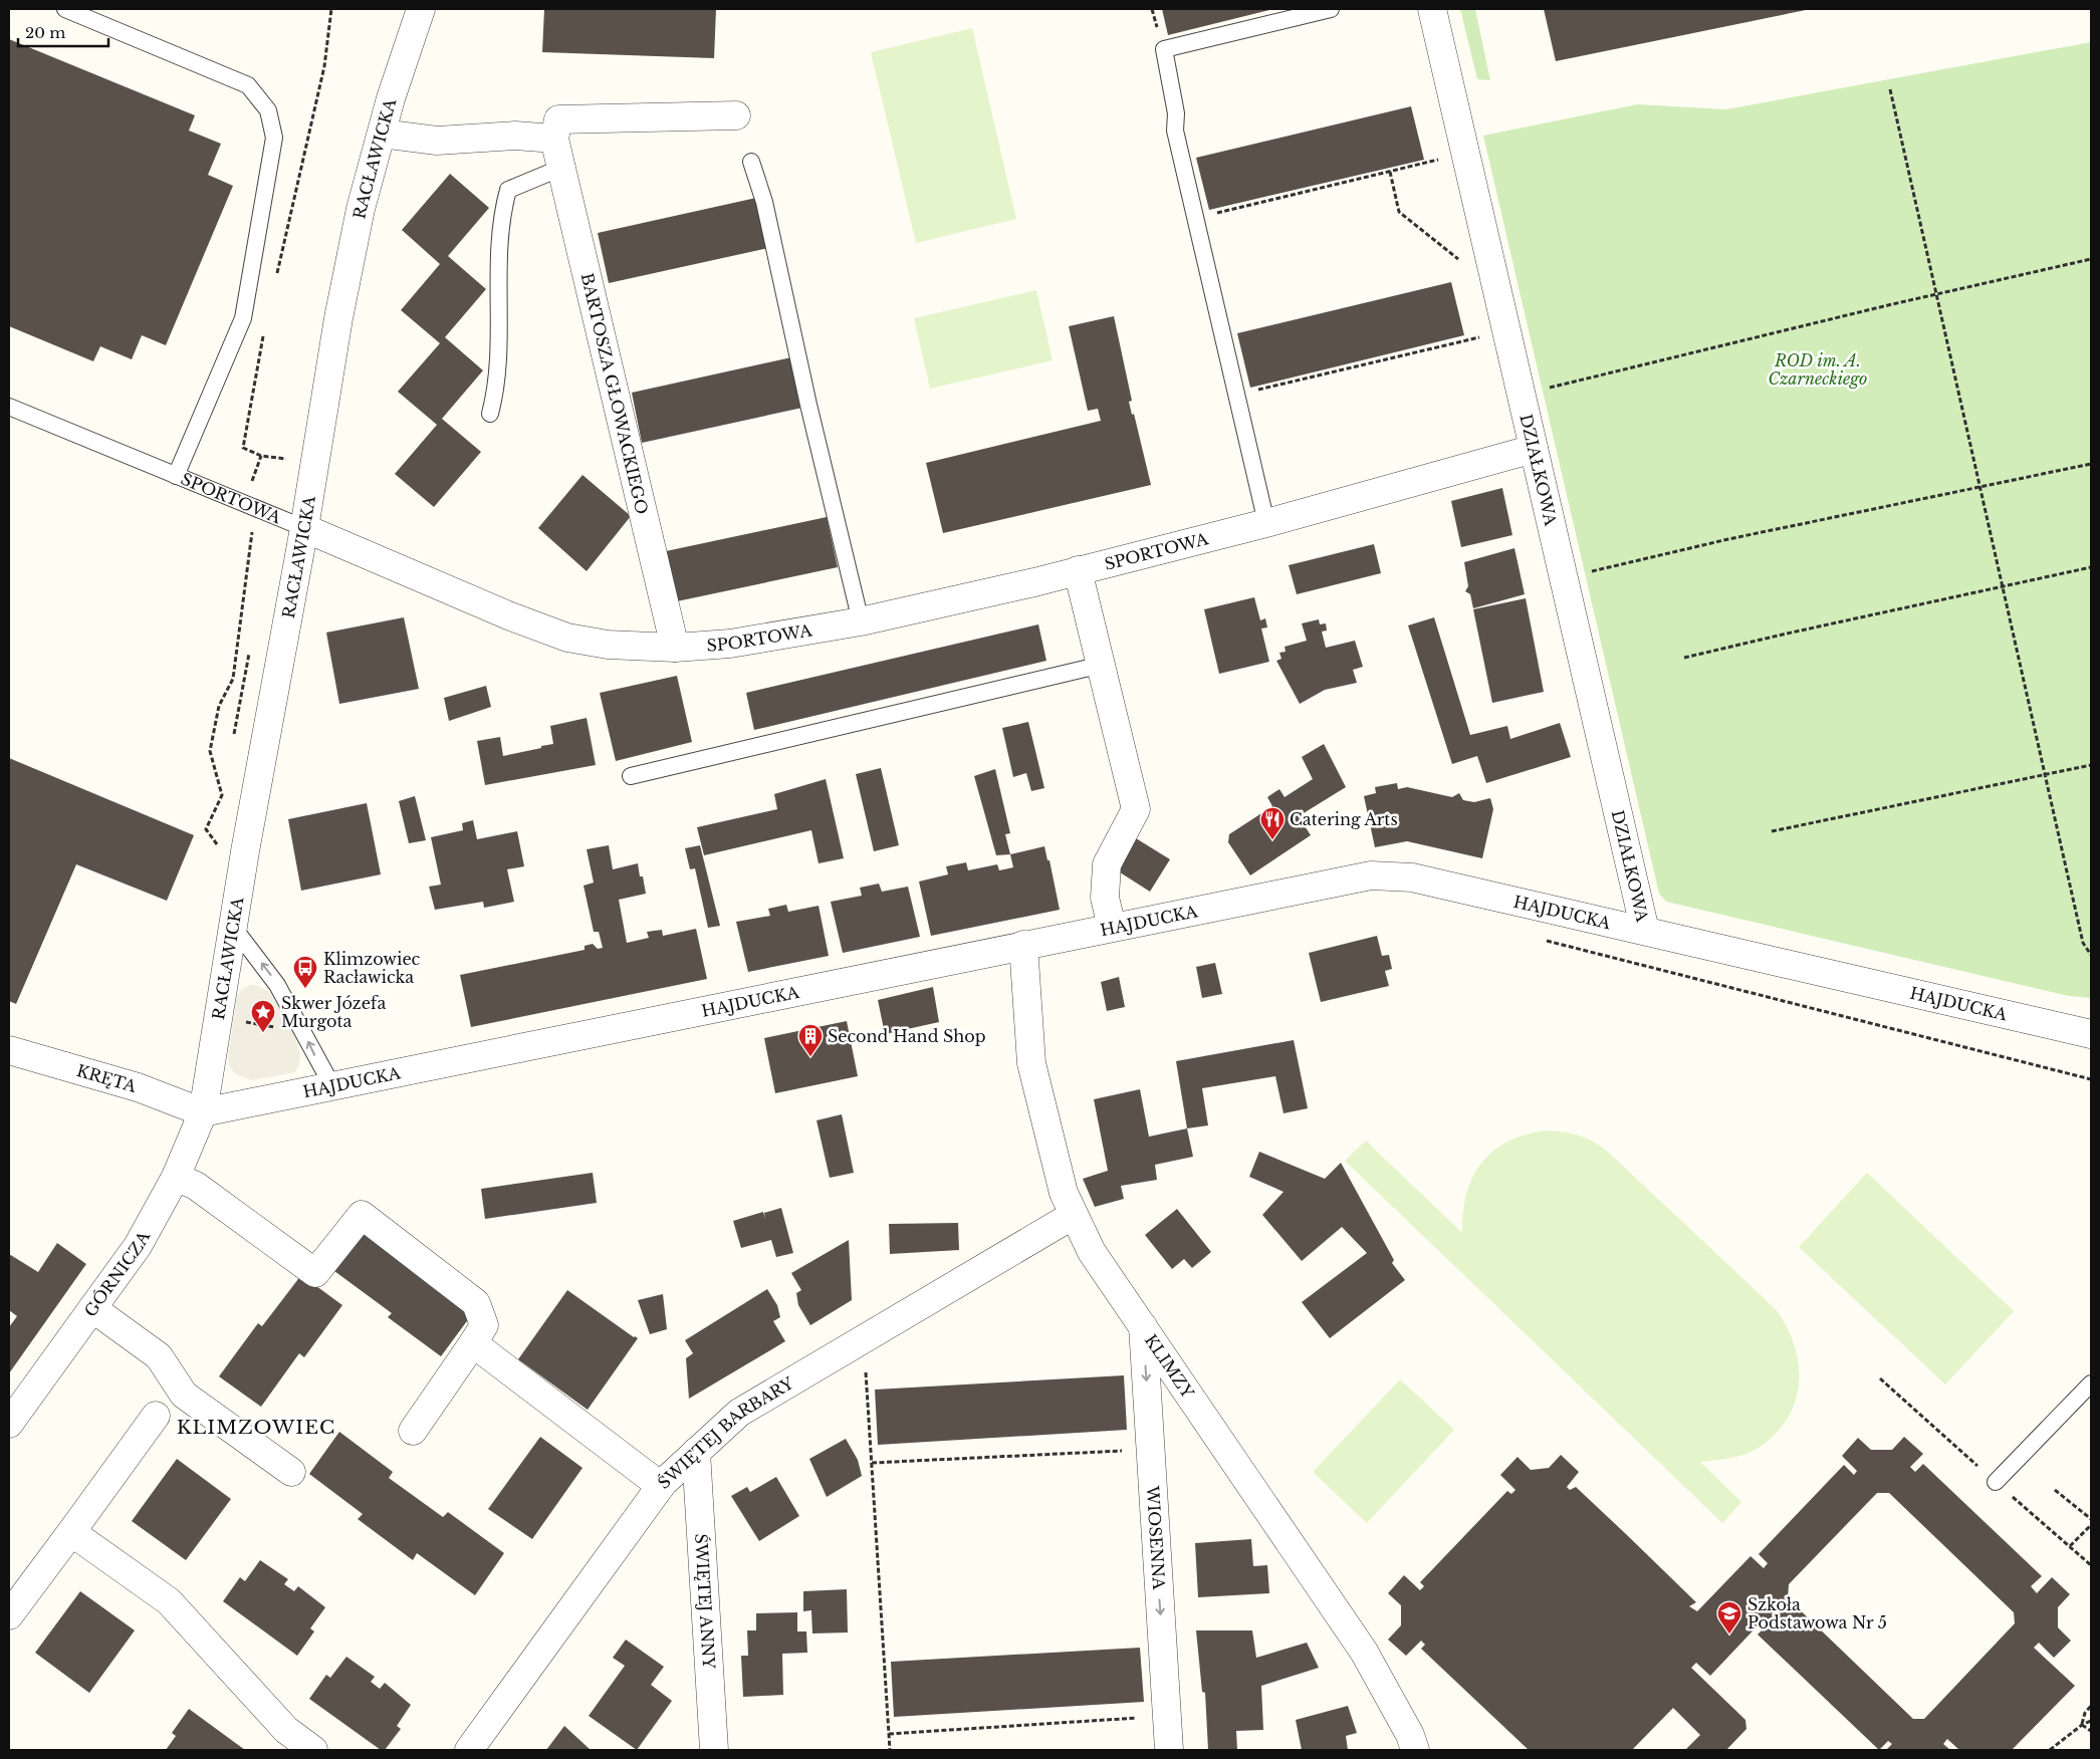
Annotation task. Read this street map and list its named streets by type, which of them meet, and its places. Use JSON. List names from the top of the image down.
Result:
{
  "streets": {
    "street": [
      "RACŁAWICKA",
      "BARTOSZA GŁOWACKIEGO",
      "DZIAŁKOWA",
      "SPORTOWA",
      "HAJDUCKA",
      "KRĘTA",
      "GÓRNICZA",
      "KLIMZY",
      "ŚWIĘTEJ BARBARY",
      "WIOSENNA",
      "ŚWIĘTEJ ANNY"
    ]
  },
  "crossings": [
    ["RACŁAWICKA", "SPORTOWA"],
    ["RACŁAWICKA", "HAJDUCKA"],
    ["RACŁAWICKA", "KRĘTA"],
    ["RACŁAWICKA", "GÓRNICZA"],
    ["BARTOSZA GŁOWACKIEGO", "SPORTOWA"],
    ["DZIAŁKOWA", "SPORTOWA"],
    ["DZIAŁKOWA", "HAJDUCKA"],
    ["HAJDUCKA", "KRĘTA"],
    ["HAJDUCKA", "GÓRNICZA"],
    ["HAJDUCKA", "KLIMZY"],
    ["KRĘTA", "GÓRNICZA"],
    ["KLIMZY", "ŚWIĘTEJ BARBARY"],
    ["KLIMZY", "WIOSENNA"],
    ["ŚWIĘTEJ BARBARY", "ŚWIĘTEJ ANNY"]
  ],
  "one_way": ["WIOSENNA"],
  "districts": ["KLIMZOWIEC"],
  "parks": ["ROD im. A. Czarneckiego"],
  "places": {
    "restaurant": ["Catering Arts"],
    "bus stop": ["Klimzowiec Racławicka"],
    "place": ["Skwer Józefa Murgota"],
    "building": ["Second Hand Shop"],
    "school or university": ["Szkoła Podstawowa Nr 5"]
  },
  "scale_bar": "20 m"
}
